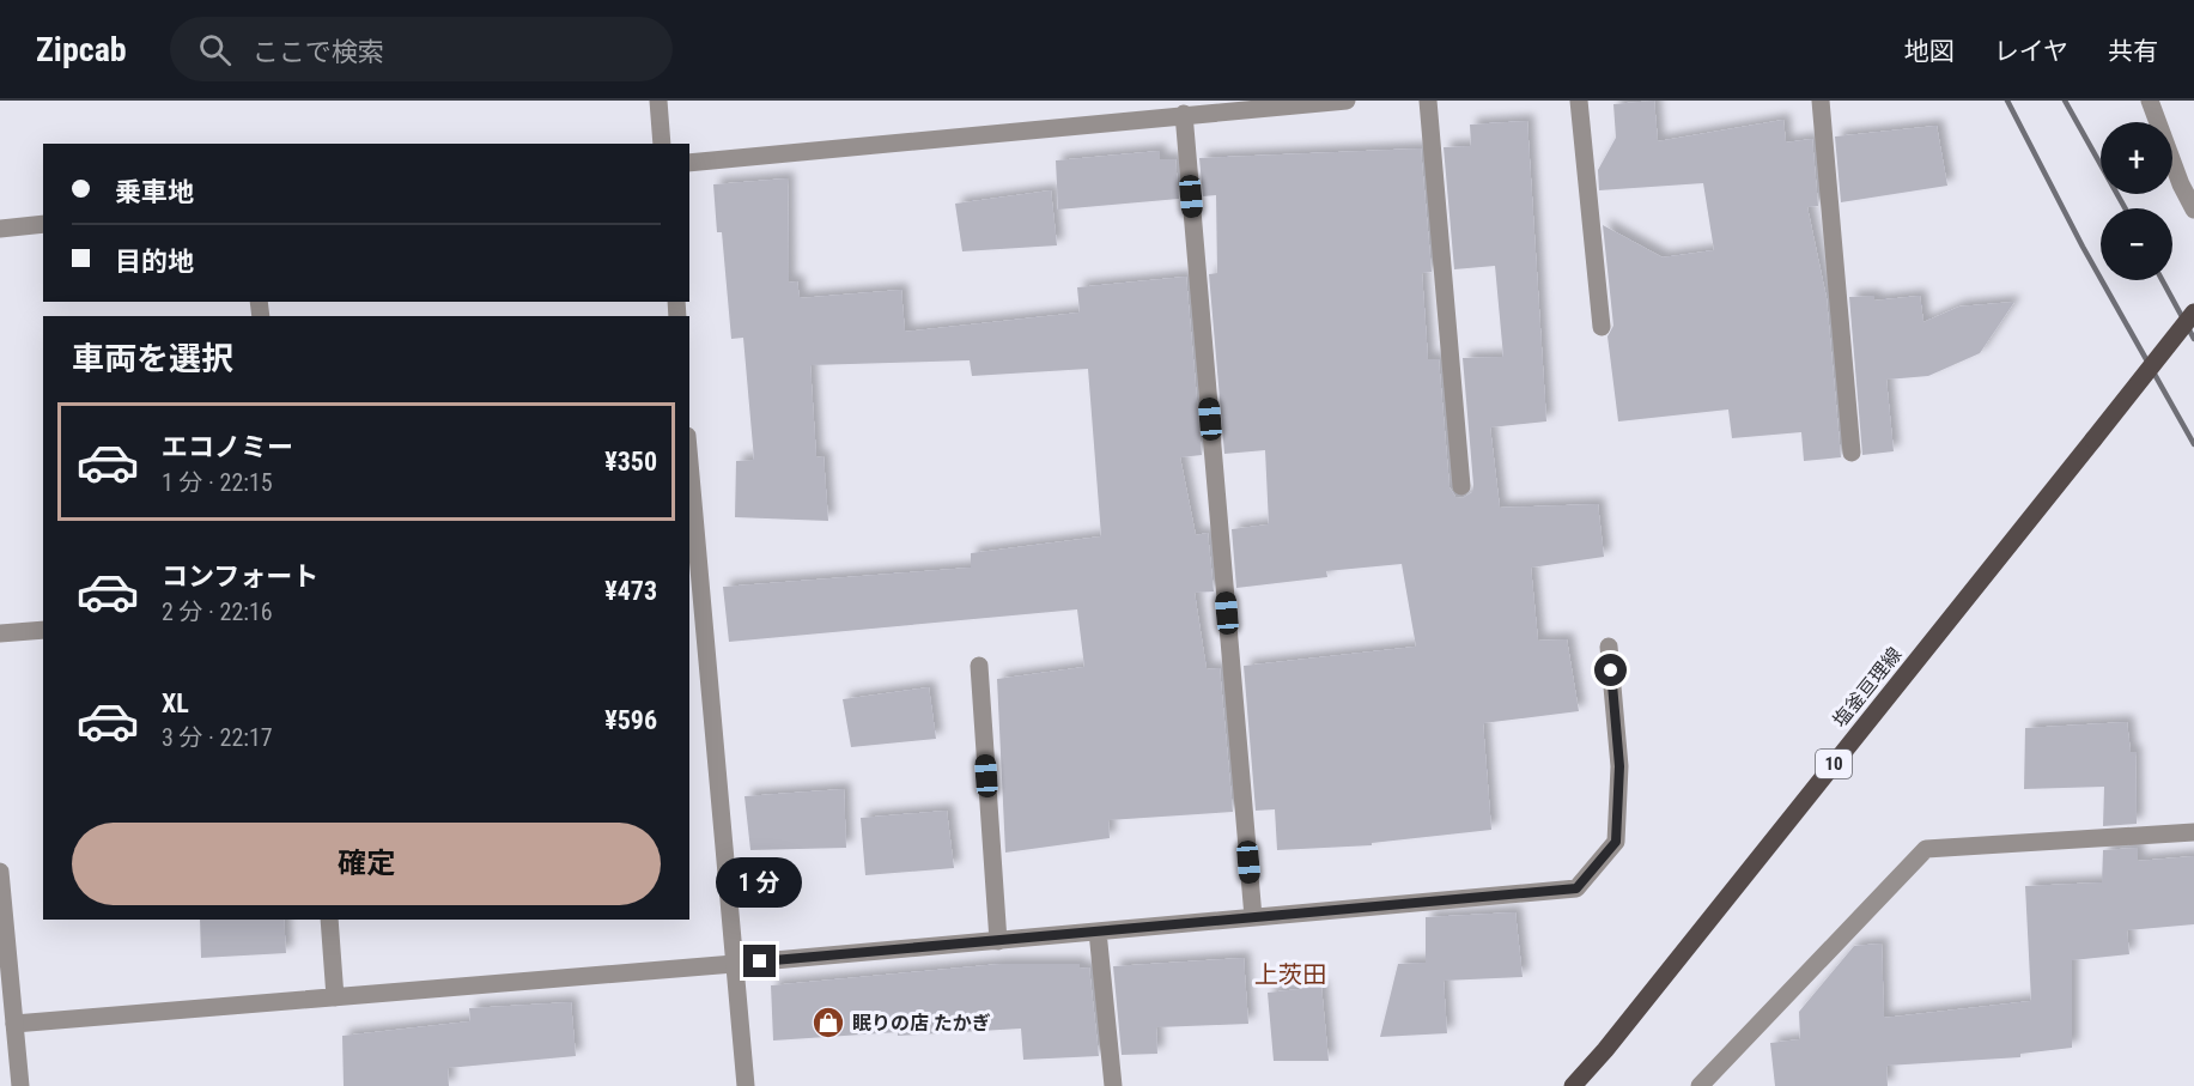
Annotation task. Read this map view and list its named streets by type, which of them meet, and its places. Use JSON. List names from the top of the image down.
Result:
{
  "streets": {
    "main road": ["塩釜亘理線", "10"]
  },
  "districts": ["上茨田"],
  "places": {
    "shop": ["眠りの店 たかぎ"]
  },
  "page": {
    "header": "Zipcab",
    "search": "ここで検索",
    "nav": ["地図", "レイヤ", "共有"],
    "map_buttons": ["+", "−"],
    "banner": ["乗車地", "目的地"],
    "heading": "車両を選択",
    "list": [
      {
        "name": "エコノミー",
        "note": "1 分 · 22:15",
        "value": "¥350"
      },
      {
        "name": "コンフォート",
        "note": "2 分 · 22:16",
        "value": "¥473"
      },
      {
        "name": "XL",
        "note": "3 分 · 22:17",
        "value": "¥596"
      }
    ],
    "buttons": "確定",
    "bubble": "1 分"
  }
}
